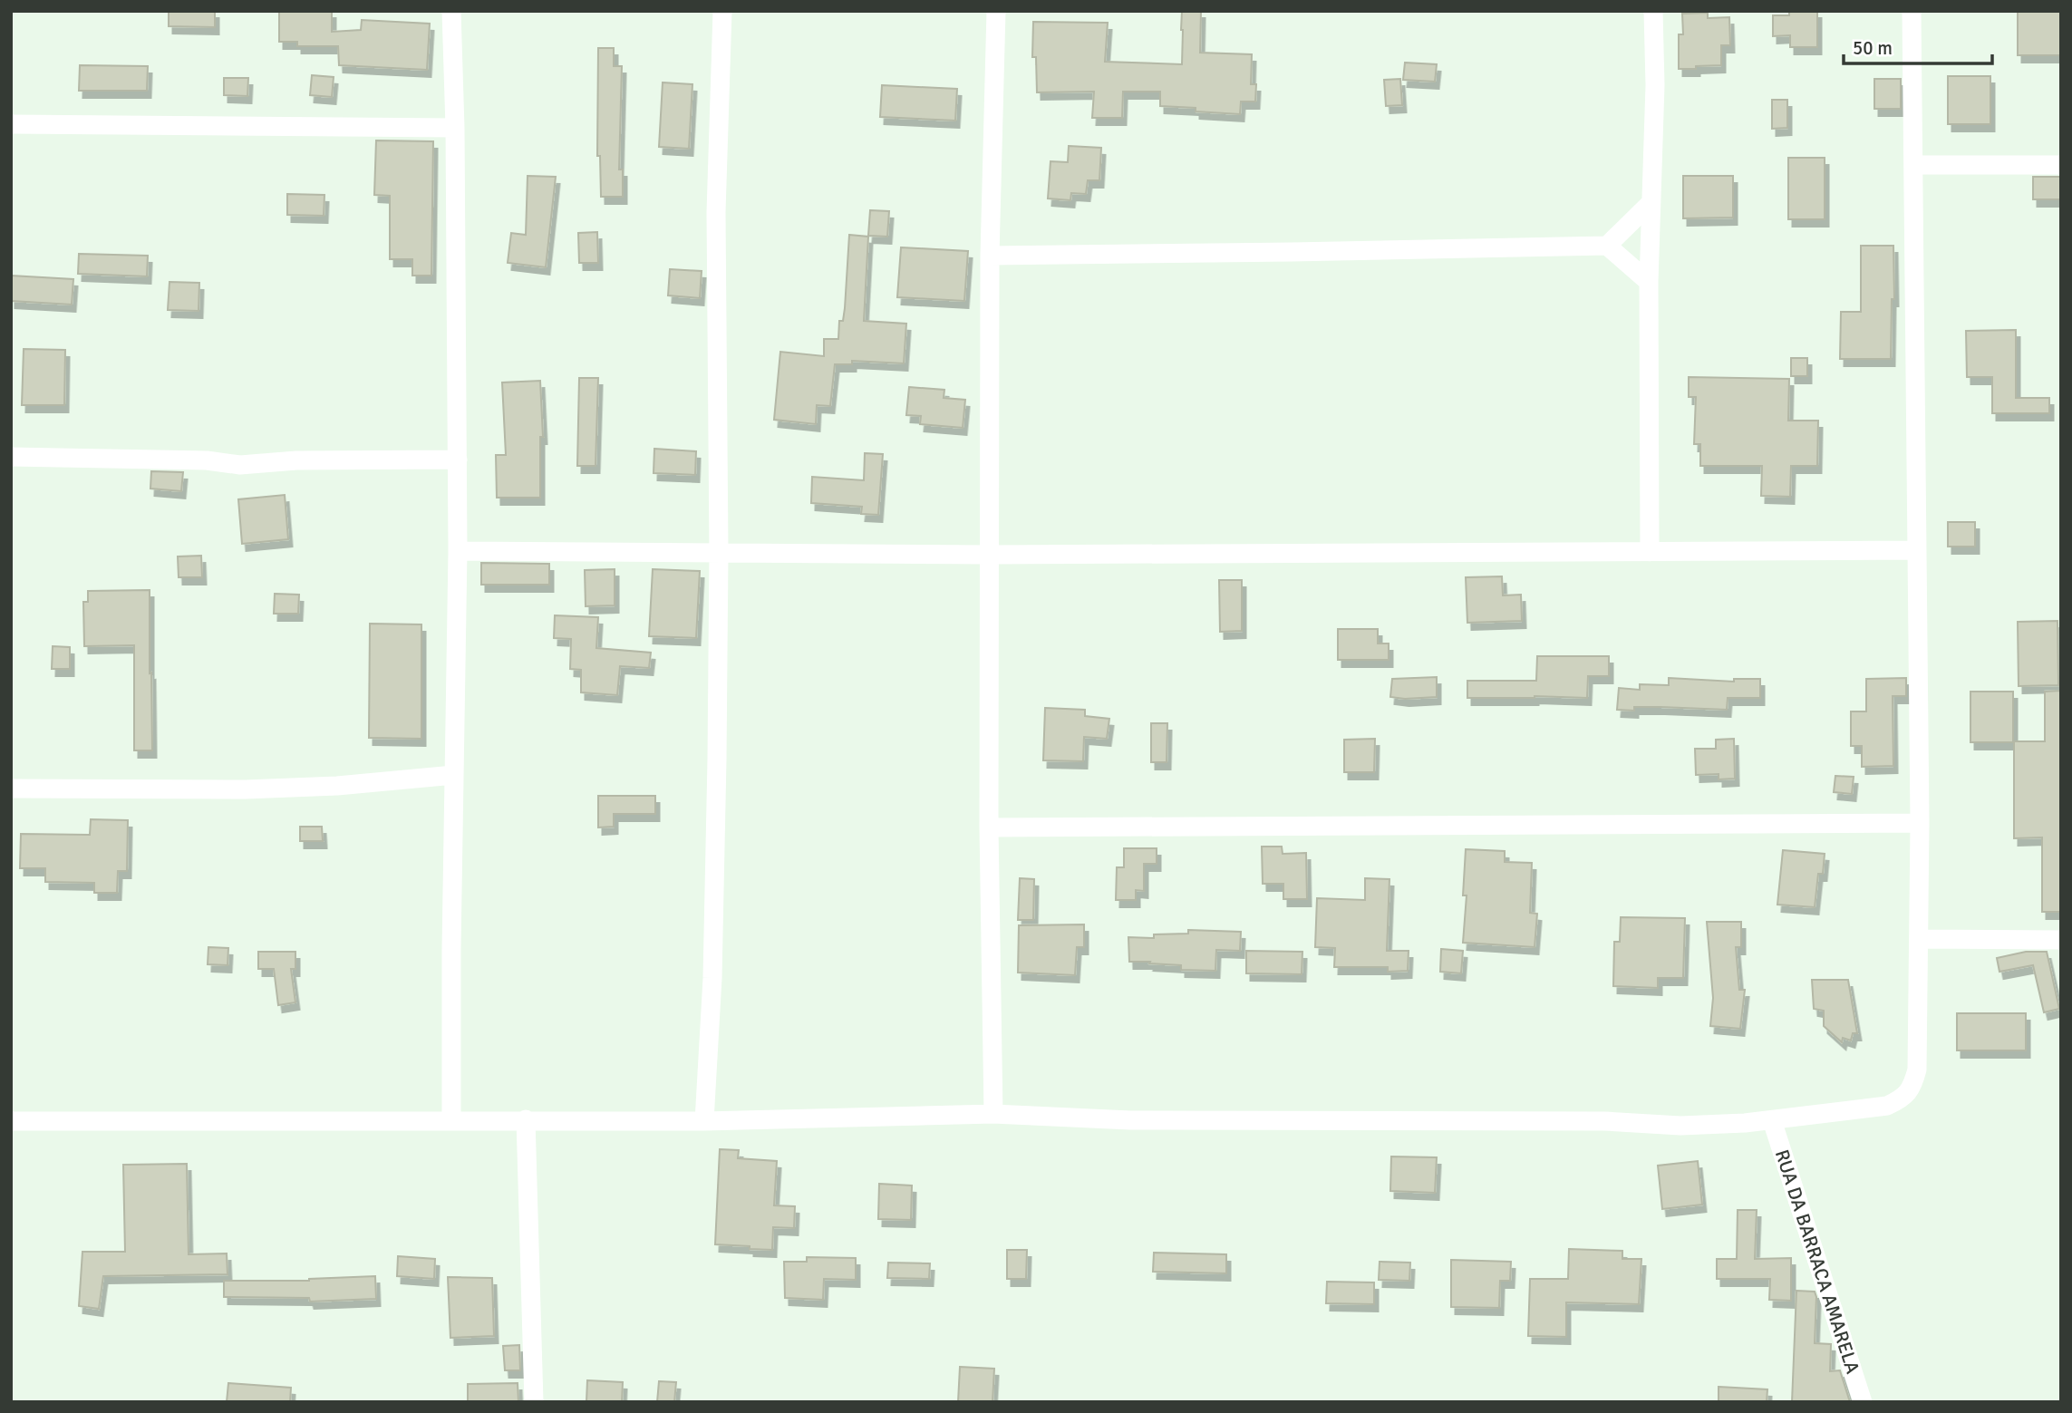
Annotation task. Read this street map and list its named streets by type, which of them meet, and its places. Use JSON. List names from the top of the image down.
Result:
{
  "streets": {
    "street": ["RUA DA BARRACA AMARELA"]
  },
  "scale_bar": "50 m"
}
